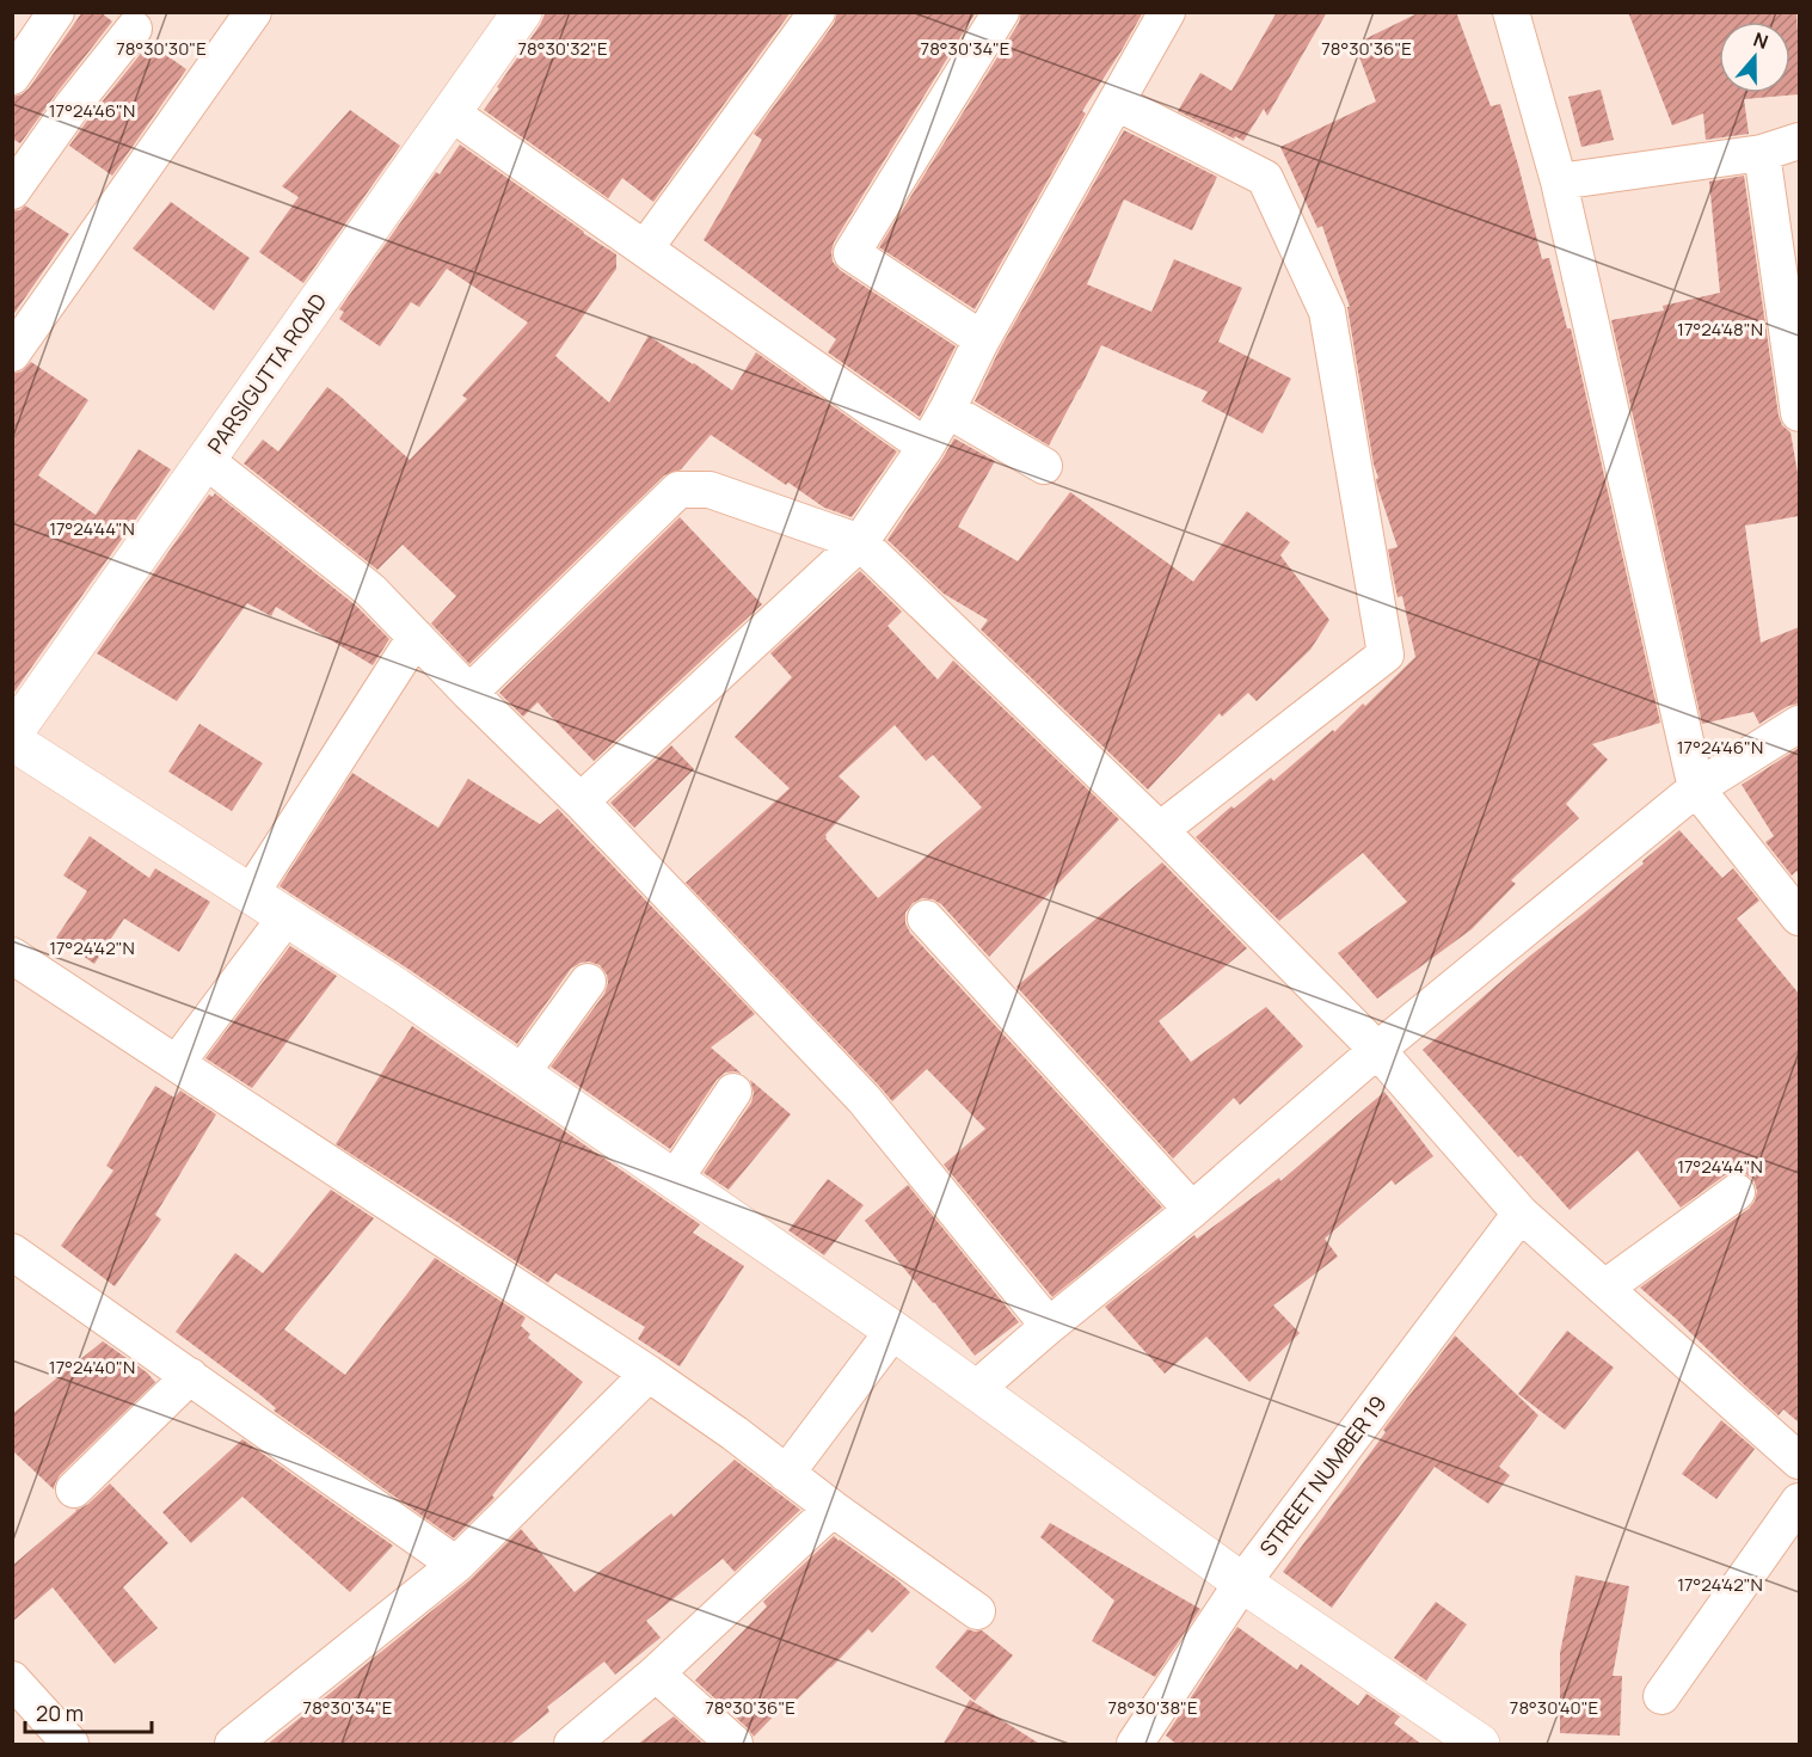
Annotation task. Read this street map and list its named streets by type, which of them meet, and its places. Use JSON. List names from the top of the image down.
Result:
{
  "streets": {
    "street": ["PARSIGUTTA ROAD", "STREET NUMBER 19"]
  },
  "scale_bar": "20 m",
  "north": "top",
  "coordinates": [
    "78°30'34\"E",
    "78°30'36\"E",
    "78°30'30\"E",
    "78°30'32\"E",
    "17°24'46\"N",
    "17°24'48\"N",
    "17°24'44\"N",
    "17°24'42\"N",
    "17°24'40\"N",
    "78°30'38\"E",
    "78°30'40\"E"
  ]
}
